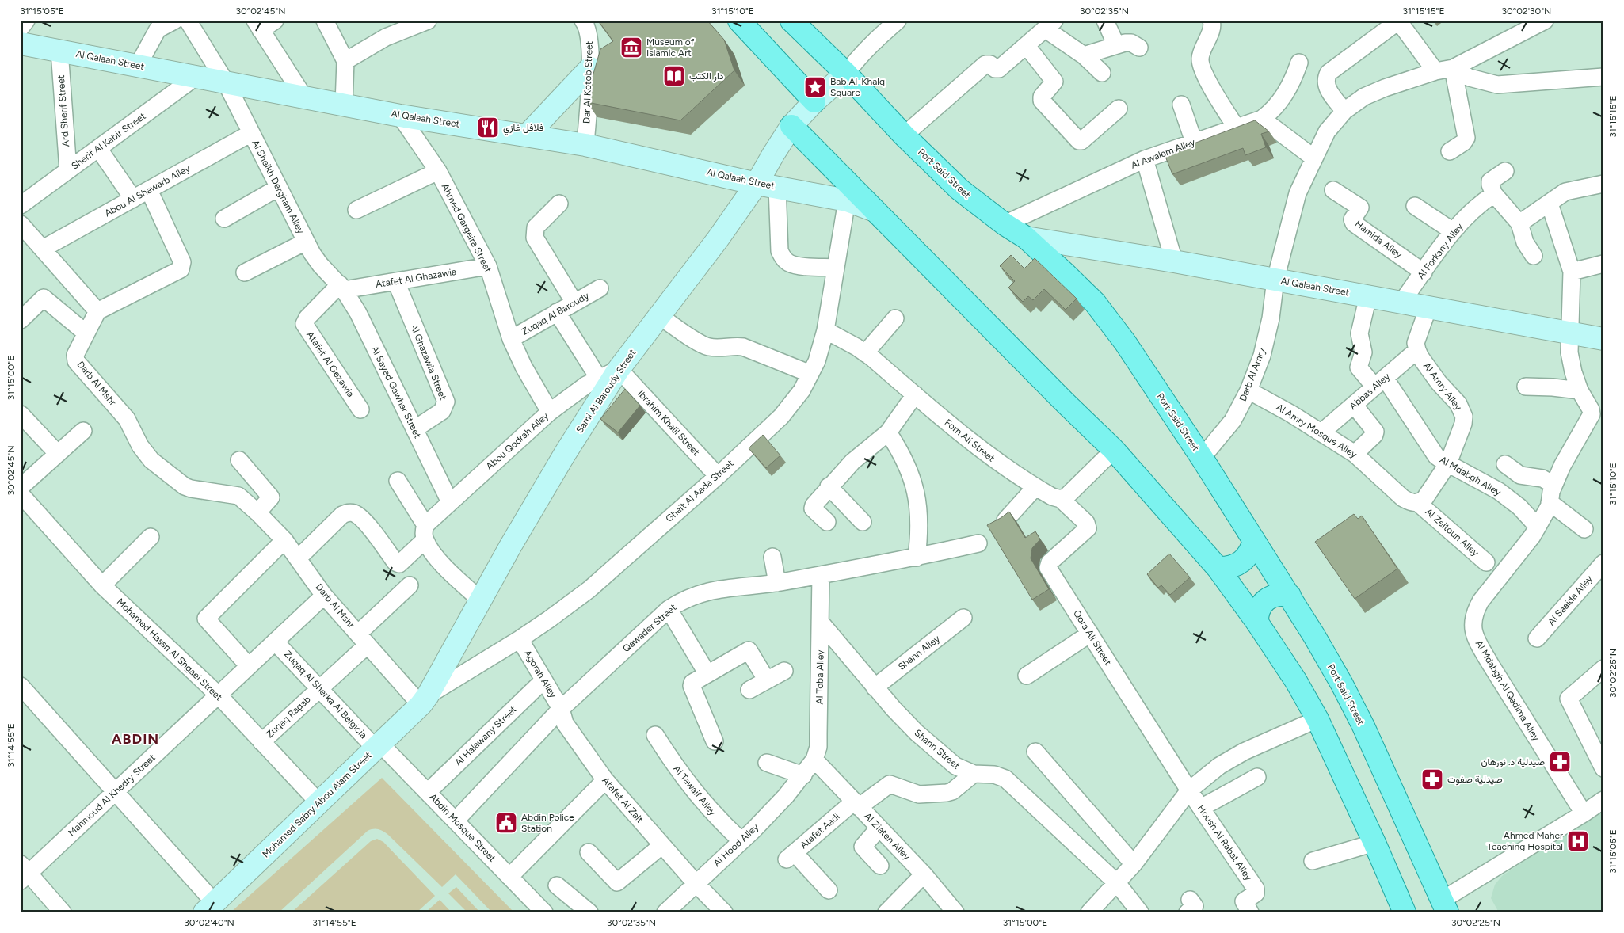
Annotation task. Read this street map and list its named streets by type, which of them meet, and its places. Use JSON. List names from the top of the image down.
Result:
{
  "streets": {
    "main road": [
      "Al Qalaah Street",
      "Port Said Street",
      "Sami Al Baroudy Street",
      "Mohamed Sabry Abou Alam Street"
    ],
    "street": [
      "Dar Al Kotob Street",
      "Ard Sherif Street",
      "Sherif Al Kabir Street",
      "Al Awalem Alley",
      "Al Sheikh Dergham Alley",
      "Abou Al Shawarb Alley",
      "Ahmed Gargeira Street",
      "Hamida Alley",
      "Al Forkany Alley",
      "Atafet Al Ghazawia",
      "Zuqaq Al Baroudy",
      "Al Ghazawia Street",
      "Atafet Al Gezawia",
      "Darb Al Amry",
      "Darb Al Mshr",
      "Al Amry Alley",
      "Abbas Alley",
      "Al Sayed Gawhar Street",
      "Ibrahim Khalil Street",
      "Al Amry Mosque Alley",
      "Forn Ali Street",
      "Abou Qodrah Alley",
      "Al Mdabgh Alley",
      "Gheit Al Aada Street",
      "Al Zeitoun Alley",
      "Al Saaida Alley",
      "Qawader Street",
      "Qora Ali Street",
      "Mohamed Hassn Al Shgaei Street",
      "Shann Alley",
      "Agorah Alley",
      "Al Toba Alley",
      "Al Mdabgh Al Qadima Alley",
      "Zuqaq Al Sherka Al Belgicia",
      "Zuqaq Ragab",
      "Al Halawany Street",
      "Shann Street",
      "Al Tawaif Alley",
      "Mahmoud Al Khedry Street",
      "Atafet Al Zalt",
      "Abdin Mosque Street",
      "Atafet Aadi",
      "Al Ziaten Alley",
      "Housh Al Rabat Alley",
      "Al Hood Alley"
    ]
  },
  "crossings": [
    ["Al Qalaah Street", "Dar Al Kotob Street"],
    ["Al Qalaah Street", "Ard Sherif Street"],
    ["Al Qalaah Street", "Sherif Al Kabir Street"],
    ["Al Qalaah Street", "Port Said Street"],
    ["Al Qalaah Street", "Al Sheikh Dergham Alley"],
    ["Al Qalaah Street", "Ahmed Gargeira Street"],
    ["Al Qalaah Street", "Al Forkany Alley"],
    ["Al Qalaah Street", "Darb Al Amry"],
    ["Al Qalaah Street", "Sami Al Baroudy Street"],
    ["Al Qalaah Street", "Al Mdabgh Alley"],
    ["Al Qalaah Street", "Gheit Al Aada Street"],
    ["Al Qalaah Street", "Al Mdabgh Al Qadima Alley"],
    ["Ard Sherif Street", "Sherif Al Kabir Street"],
    ["Al Awalem Alley", "Port Said Street"],
    ["Port Said Street", "Darb Al Amry"],
    ["Port Said Street", "Sami Al Baroudy Street"],
    ["Al Sheikh Dergham Alley", "Abou Al Shawarb Alley"],
    ["Al Sheikh Dergham Alley", "Atafet Al Ghazawia"],
    ["Al Sheikh Dergham Alley", "Atafet Al Gezawia"],
    ["Al Sheikh Dergham Alley", "Al Sayed Gawhar Street"],
    ["Ahmed Gargeira Street", "Atafet Al Ghazawia"],
    ["Ahmed Gargeira Street", "Zuqaq Al Baroudy"],
    ["Ahmed Gargeira Street", "Abou Qodrah Alley"],
    ["Hamida Alley", "Al Forkany Alley"],
    ["Atafet Al Ghazawia", "Al Ghazawia Street"],
    ["Atafet Al Ghazawia", "Atafet Al Gezawia"],
    ["Atafet Al Ghazawia", "Al Sayed Gawhar Street"],
    ["Al Ghazawia Street", "Al Sayed Gawhar Street"],
    ["Atafet Al Gezawia", "Al Sayed Gawhar Street"],
    ["Darb Al Amry", "Al Amry Mosque Alley"],
    ["Darb Al Mshr", "Sami Al Baroudy Street"],
    ["Darb Al Mshr", "Abou Qodrah Alley"],
    ["Darb Al Mshr", "Gheit Al Aada Street"],
    ["Darb Al Mshr", "Zuqaq Ragab"],
    ["Darb Al Mshr", "Mahmoud Al Khedry Street"],
    ["Darb Al Mshr", "Mohamed Sabry Abou Alam Street"],
    ["Al Amry Alley", "Abbas Alley"],
    ["Al Amry Alley", "Al Amry Mosque Alley"],
    ["Al Amry Alley", "Al Mdabgh Alley"],
    ["Al Amry Alley", "Al Zeitoun Alley"],
    ["Sami Al Baroudy Street", "Ibrahim Khalil Street"],
    ["Sami Al Baroudy Street", "Abou Qodrah Alley"],
    ["Sami Al Baroudy Street", "Gheit Al Aada Street"],
    ["Sami Al Baroudy Street", "Mohamed Sabry Abou Alam Street"],
    ["Abbas Alley", "Al Amry Mosque Alley"],
    ["Abbas Alley", "Al Mdabgh Alley"],
    ["Al Sayed Gawhar Street", "Abou Qodrah Alley"],
    ["Ibrahim Khalil Street", "Abou Qodrah Alley"],
    ["Ibrahim Khalil Street", "Gheit Al Aada Street"],
    ["Al Amry Mosque Alley", "Al Zeitoun Alley"],
    ["Forn Ali Street", "Gheit Al Aada Street"],
    ["Forn Ali Street", "Qora Ali Street"],
    ["Al Mdabgh Alley", "Al Mdabgh Al Qadima Alley"],
    ["Gheit Al Aada Street", "Agorah Alley"],
    ["Gheit Al Aada Street", "Mohamed Sabry Abou Alam Street"],
    ["Qawader Street", "Agorah Alley"],
    ["Qawader Street", "Al Toba Alley"],
    ["Qawader Street", "Atafet Al Zalt"],
    ["Qawader Street", "Abdin Mosque Street"],
    ["Qora Ali Street", "Housh Al Rabat Alley"],
    ["Mohamed Hassn Al Shgaei Street", "Zuqaq Ragab"],
    ["Mohamed Hassn Al Shgaei Street", "Mahmoud Al Khedry Street"],
    ["Mohamed Hassn Al Shgaei Street", "Mohamed Sabry Abou Alam Street"],
    ["Shann Alley", "Shann Street"],
    ["Agorah Alley", "Al Halawany Street"],
    ["Agorah Alley", "Atafet Al Zalt"],
    ["Al Toba Alley", "Shann Street"],
    ["Al Toba Alley", "Al Ziaten Alley"],
    ["Al Toba Alley", "Al Hood Alley"],
    ["Zuqaq Al Sherka Al Belgicia", "Zuqaq Ragab"],
    ["Zuqaq Al Sherka Al Belgicia", "Mahmoud Al Khedry Street"],
    ["Zuqaq Al Sherka Al Belgicia", "Mohamed Sabry Abou Alam Street"],
    ["Zuqaq Al Sherka Al Belgicia", "Abdin Mosque Street"],
    ["Al Halawany Street", "Abdin Mosque Street"],
    ["Shann Street", "Atafet Aadi"],
    ["Al Tawaif Alley", "Al Hood Alley"],
    ["Atafet Al Zalt", "Al Hood Alley"],
    ["Mohamed Sabry Abou Alam Street", "Abdin Mosque Street"],
    ["Atafet Aadi", "Al Ziaten Alley"]
  ],
  "districts": ["ABDIN"],
  "places": {
    "museum": ["Museum of Islamic Art"],
    "library": ["دار الكتب"],
    "place": ["Bab Al-Khalq Square"],
    "restaurant": ["فلافل غازي"],
    "pharmacy": ["صيدلية د. نورهان", "صيدلية صفوت"],
    "public building": ["Abdin Police Station"],
    "hospital": ["Ahmed Maher Teaching Hospital"]
  },
  "coordinates": [
    "31°15'05\"E",
    "30°02'45\"N",
    "31°15'10\"E",
    "30°02'35\"N",
    "31°15'15\"E",
    "30°02'30\"N",
    "31°15'00\"E",
    "30°02'25\"N",
    "31°14'55\"E",
    "30°02'40\"N"
  ]
}
